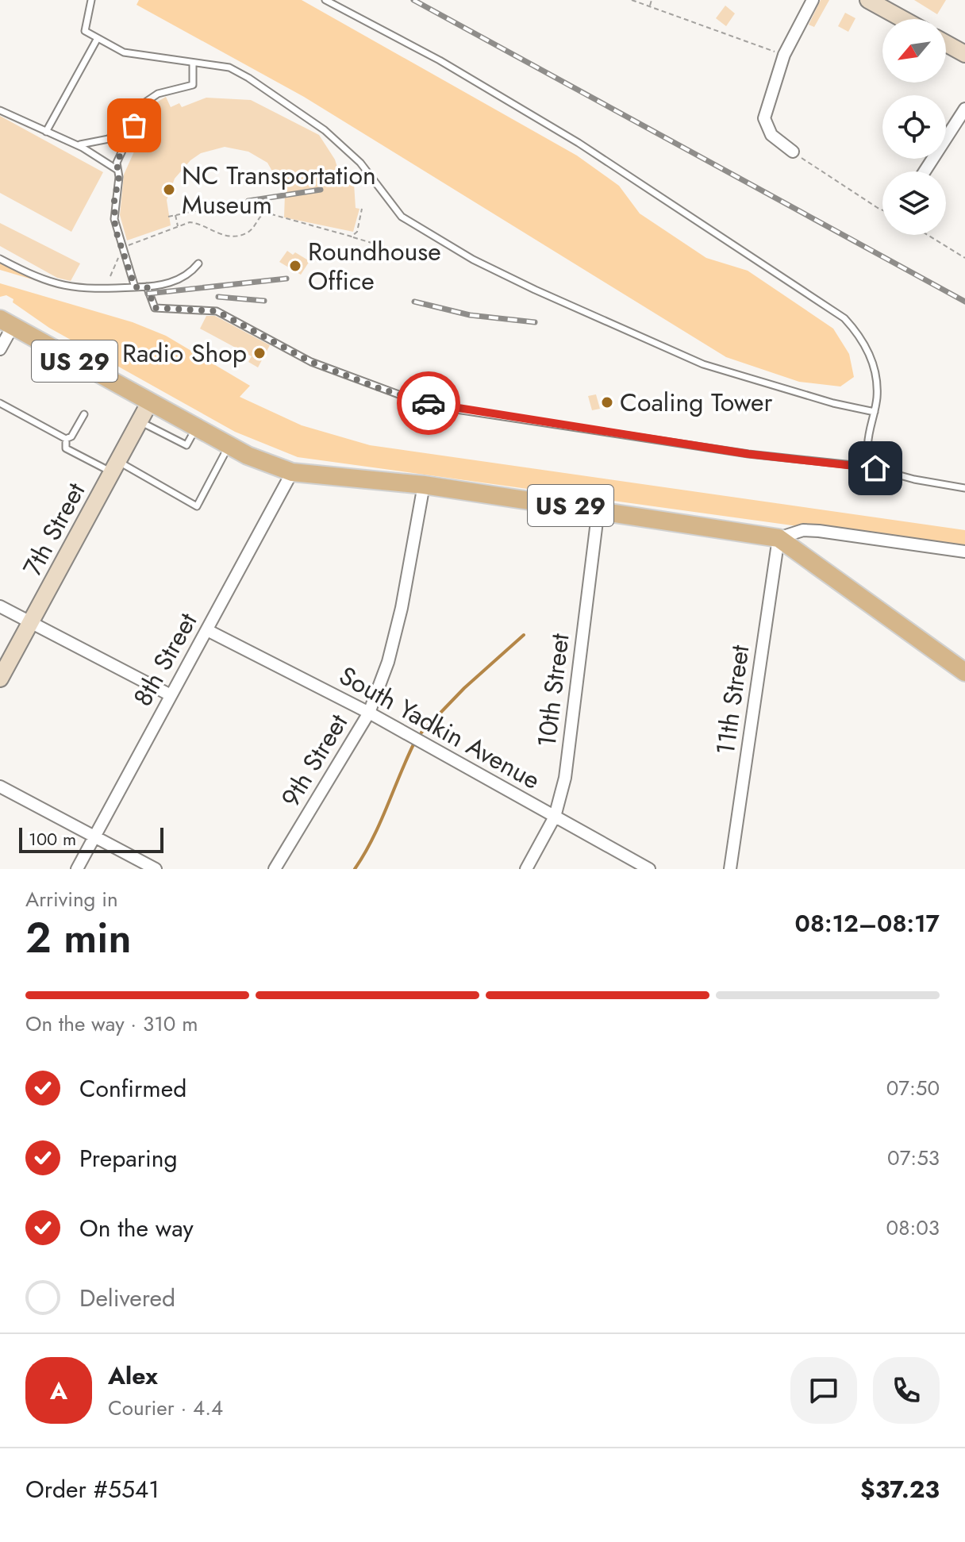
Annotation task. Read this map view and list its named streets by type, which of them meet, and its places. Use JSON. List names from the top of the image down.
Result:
{
  "streets": {
    "main road": ["US 29"],
    "street": [
      "7th Street",
      "8th Street",
      "10th Street",
      "11th Street",
      "South Yadkin Avenue",
      "9th Street"
    ]
  },
  "crossings": [
    ["US 29", "7th Street"],
    ["US 29", "8th Street"],
    ["US 29", "10th Street"],
    ["US 29", "11th Street"],
    ["US 29", "9th Street"],
    ["8th Street", "South Yadkin Avenue"],
    ["10th Street", "South Yadkin Avenue"],
    ["South Yadkin Avenue", "9th Street"]
  ],
  "places": [
    "NC Transportation Museum",
    "Roundhouse Office",
    "Radio Shop",
    "Coaling Tower"
  ],
  "scale_bar": "100 m",
  "north": "bottom left",
  "page": {
    "scale": "100 m",
    "heading": ["2 min", "Arriving in", "08:12–08:17"],
    "panel": [
      "Alex",
      "Courier · 4.4",
      "Order #5541",
      "$37.23"
    ],
    "bar": "On the way · 310 m",
    "list": [
      ["Confirmed", "07:50"],
      ["Preparing", "07:53"],
      ["On the way", "08:03"],
      "Delivered"
    ],
    "round": "A"
  }
}
